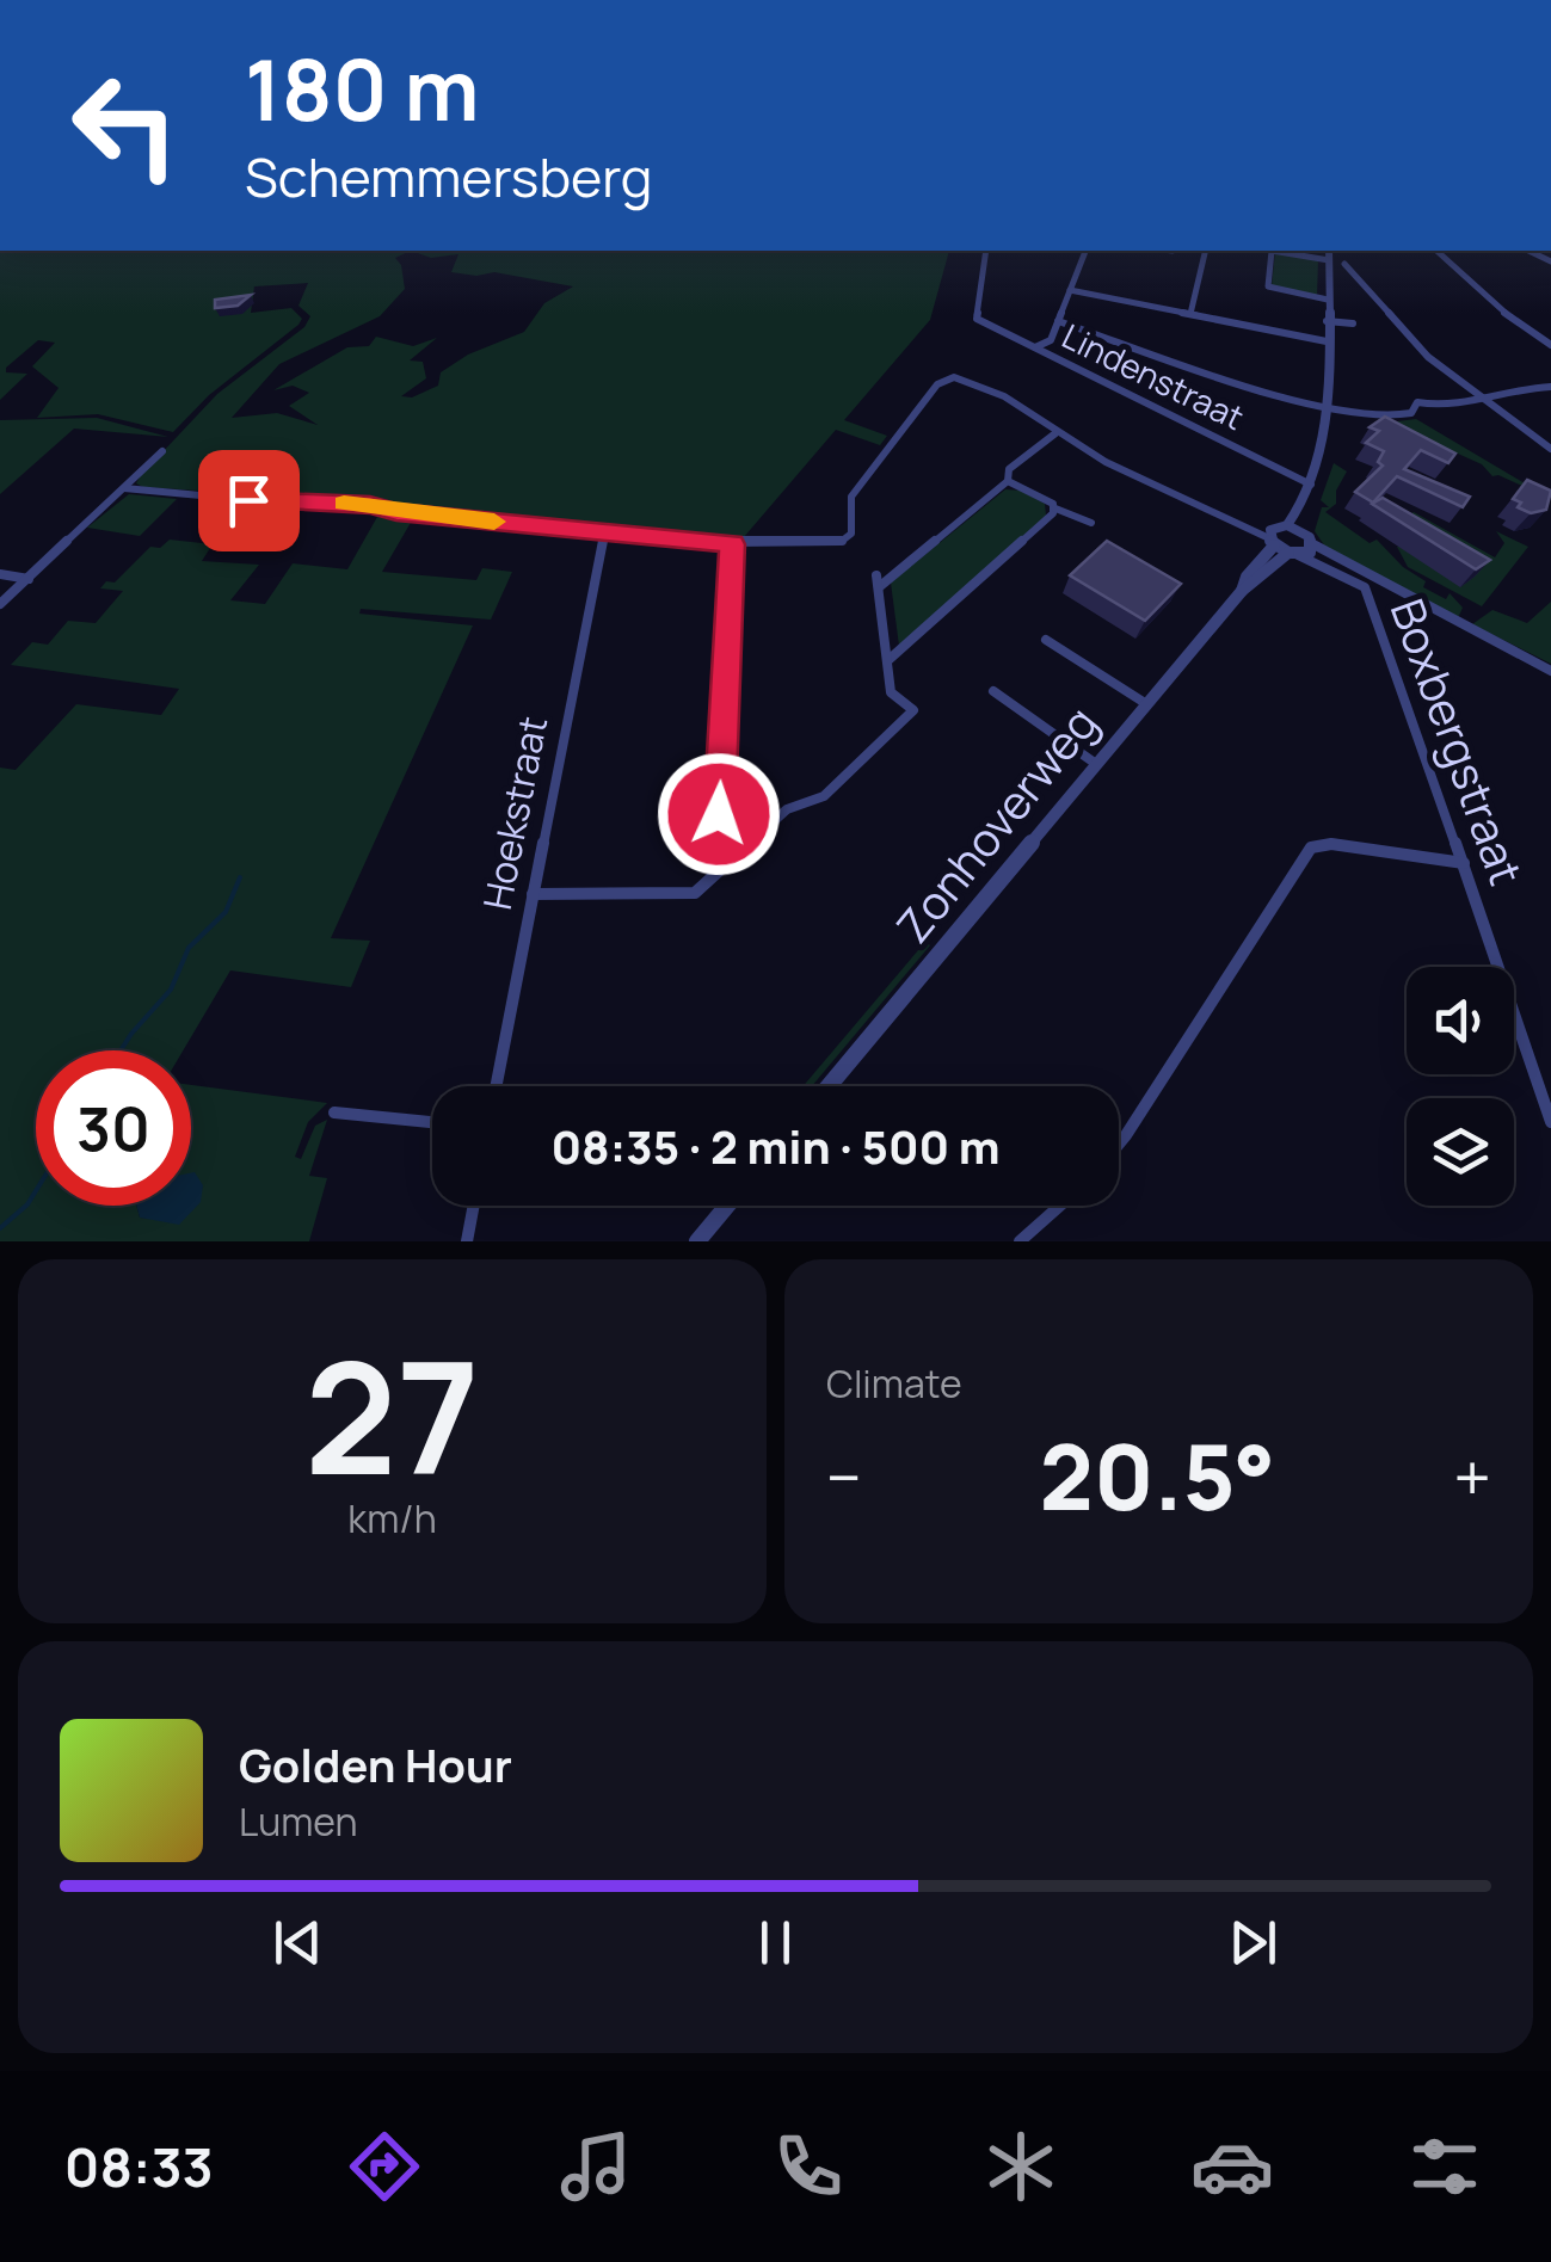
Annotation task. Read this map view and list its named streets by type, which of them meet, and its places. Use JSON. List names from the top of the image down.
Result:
{
  "streets": {
    "street": [
      "Lindenstraat",
      "Boxbergstraat",
      "Hoekstraat",
      "Zonhoverweg"
    ]
  },
  "crossings": [
    ["Boxbergstraat", "Zonhoverweg"]
  ],
  "page": {
    "turn": ["180 m", "Schemmersberg"],
    "limit": "30",
    "trip": "08:35 · 2 min · 500 m",
    "tile": [
      ["27", "km/h"],
      "Climate"
    ],
    "heat": ["−", "20.5°", "+"],
    "song": ["Golden Hour", "Lumen"],
    "tabs": "08:33"
  }
}
